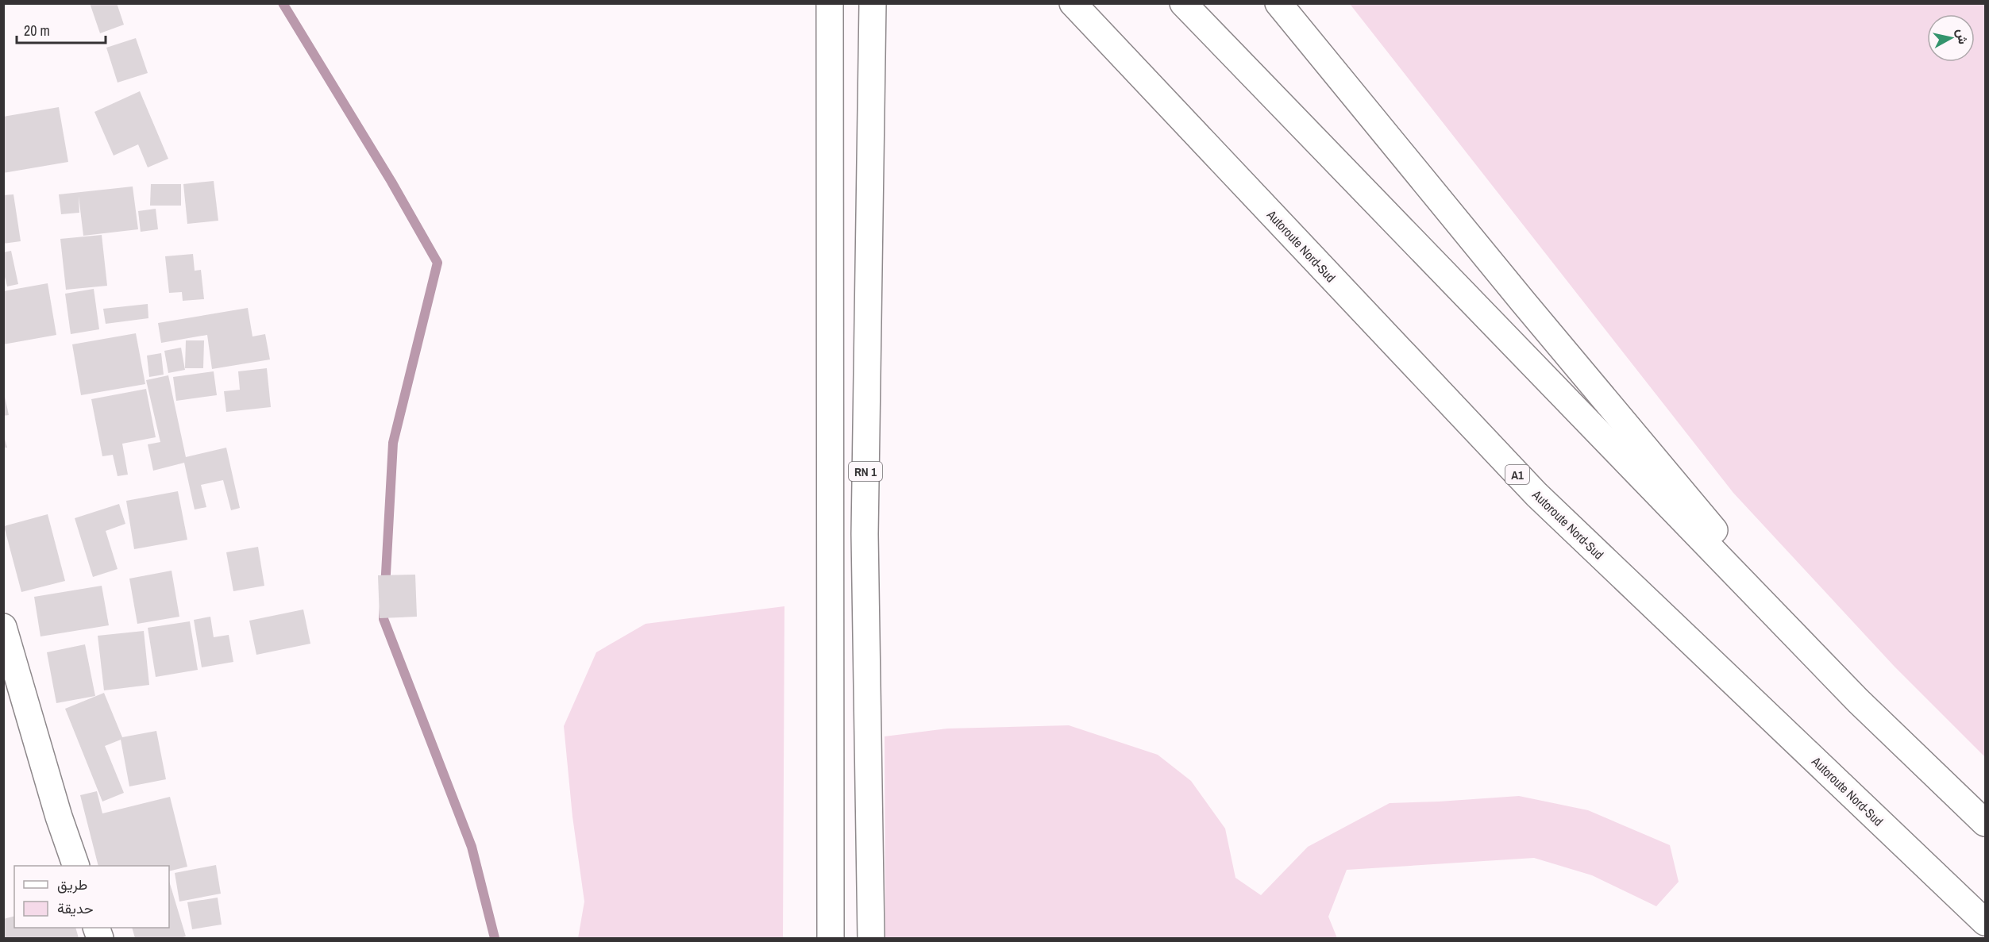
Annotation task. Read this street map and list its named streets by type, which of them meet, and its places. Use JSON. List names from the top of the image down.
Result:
{
  "streets": {
    "main road": ["Autoroute Nord-Sud", "RN 1", "A1"]
  },
  "legend": ["طريق", "حديقة"],
  "scale_bar": "20 m",
  "north": "right"
}
